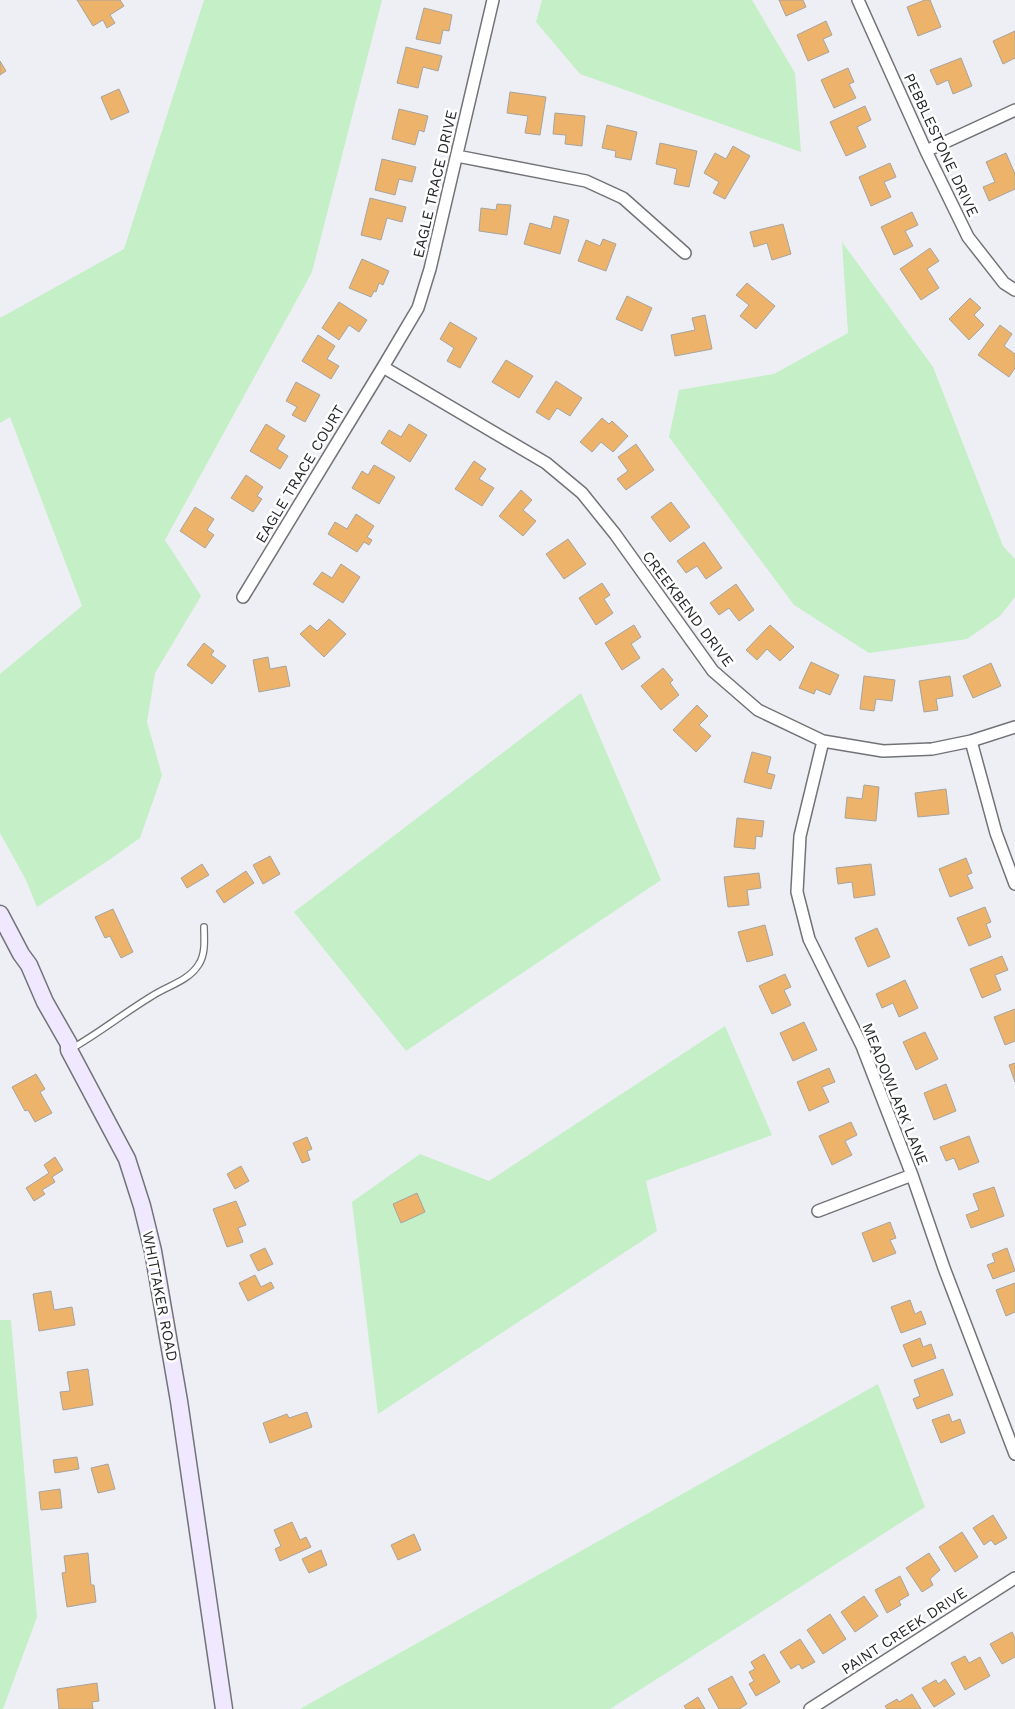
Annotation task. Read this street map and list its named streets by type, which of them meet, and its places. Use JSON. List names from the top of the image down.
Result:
{
  "streets": {
    "main road": ["WHITTAKER ROAD"],
    "street": [
      "PEBBLESTONE DRIVE",
      "EAGLE TRACE DRIVE",
      "EAGLE TRACE COURT",
      "CREEKBEND DRIVE",
      "MEADOWLARK LANE",
      "PAINT CREEK DRIVE"
    ]
  },
  "crossings": [
    ["EAGLE TRACE DRIVE", "EAGLE TRACE COURT"],
    ["EAGLE TRACE DRIVE", "CREEKBEND DRIVE"],
    ["EAGLE TRACE COURT", "CREEKBEND DRIVE"],
    ["CREEKBEND DRIVE", "MEADOWLARK LANE"]
  ]
}
